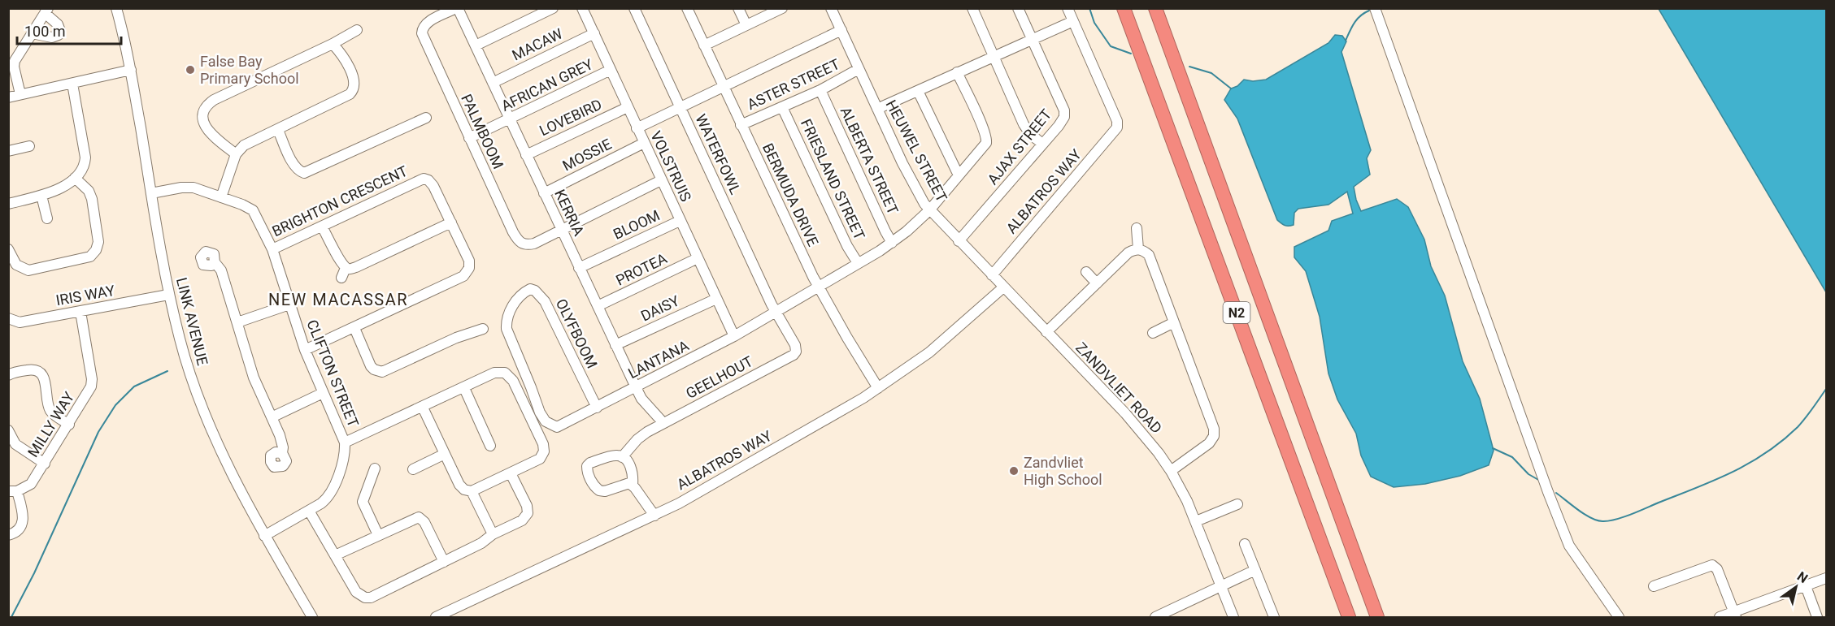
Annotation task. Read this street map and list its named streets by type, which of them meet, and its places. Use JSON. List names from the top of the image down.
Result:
{
  "streets": {
    "highway": ["N2"],
    "street": [
      "MACAW",
      "ASTER STREET",
      "AFRICAN GREY",
      "LOVEBIRD",
      "PALMBOOM",
      "AJAX STREET",
      "HEUWEL STREET",
      "WATERFOWL",
      "MOSSIE",
      "ALBERTA STREET",
      "VOLSTRUIS",
      "FRIESLAND STREET",
      "ALBATROS WAY",
      "BERMUDA DRIVE",
      "BRIGHTON CRESCENT",
      "KERRIA",
      "BLOOM",
      "PROTEA",
      "IRIS WAY",
      "DAISY",
      "LINK AVENUE",
      "OLYFBOOM",
      "LANTANA",
      "CLIFTON STREET",
      "GEELHOUT",
      "ZANDVLIET ROAD",
      "MILLY WAY"
    ]
  },
  "crossings": [
    ["MACAW", "VOLSTRUIS"],
    ["MACAW", "KERRIA"],
    ["ASTER STREET", "HEUWEL STREET"],
    ["ASTER STREET", "ALBERTA STREET"],
    ["ASTER STREET", "FRIESLAND STREET"],
    ["ASTER STREET", "BERMUDA DRIVE"],
    ["AFRICAN GREY", "PALMBOOM"],
    ["AFRICAN GREY", "VOLSTRUIS"],
    ["AFRICAN GREY", "KERRIA"],
    ["LOVEBIRD", "VOLSTRUIS"],
    ["LOVEBIRD", "KERRIA"],
    ["PALMBOOM", "KERRIA"],
    ["AJAX STREET", "HEUWEL STREET"],
    ["HEUWEL STREET", "ALBATROS WAY"],
    ["HEUWEL STREET", "LANTANA"],
    ["HEUWEL STREET", "ZANDVLIET ROAD"],
    ["WATERFOWL", "LANTANA"],
    ["WATERFOWL", "GEELHOUT"],
    ["MOSSIE", "VOLSTRUIS"],
    ["MOSSIE", "KERRIA"],
    ["ALBERTA STREET", "LANTANA"],
    ["VOLSTRUIS", "BLOOM"],
    ["VOLSTRUIS", "PROTEA"],
    ["VOLSTRUIS", "DAISY"],
    ["VOLSTRUIS", "LANTANA"],
    ["FRIESLAND STREET", "LANTANA"],
    ["ALBATROS WAY", "BERMUDA DRIVE"],
    ["ALBATROS WAY", "ZANDVLIET ROAD"],
    ["BERMUDA DRIVE", "LANTANA"],
    ["BRIGHTON CRESCENT", "CLIFTON STREET"],
    ["KERRIA", "BLOOM"],
    ["KERRIA", "PROTEA"],
    ["KERRIA", "DAISY"],
    ["KERRIA", "LANTANA"],
    ["KERRIA", "GEELHOUT"],
    ["IRIS WAY", "LINK AVENUE"],
    ["IRIS WAY", "MILLY WAY"],
    ["LINK AVENUE", "CLIFTON STREET"],
    ["OLYFBOOM", "LANTANA"],
    ["LANTANA", "GEELHOUT"]
  ],
  "districts": ["NEW MACASSAR"],
  "places": ["False Bay Primary School", "Zandvliet High School"],
  "scale_bar": "100 m",
  "north": "top right"
}
